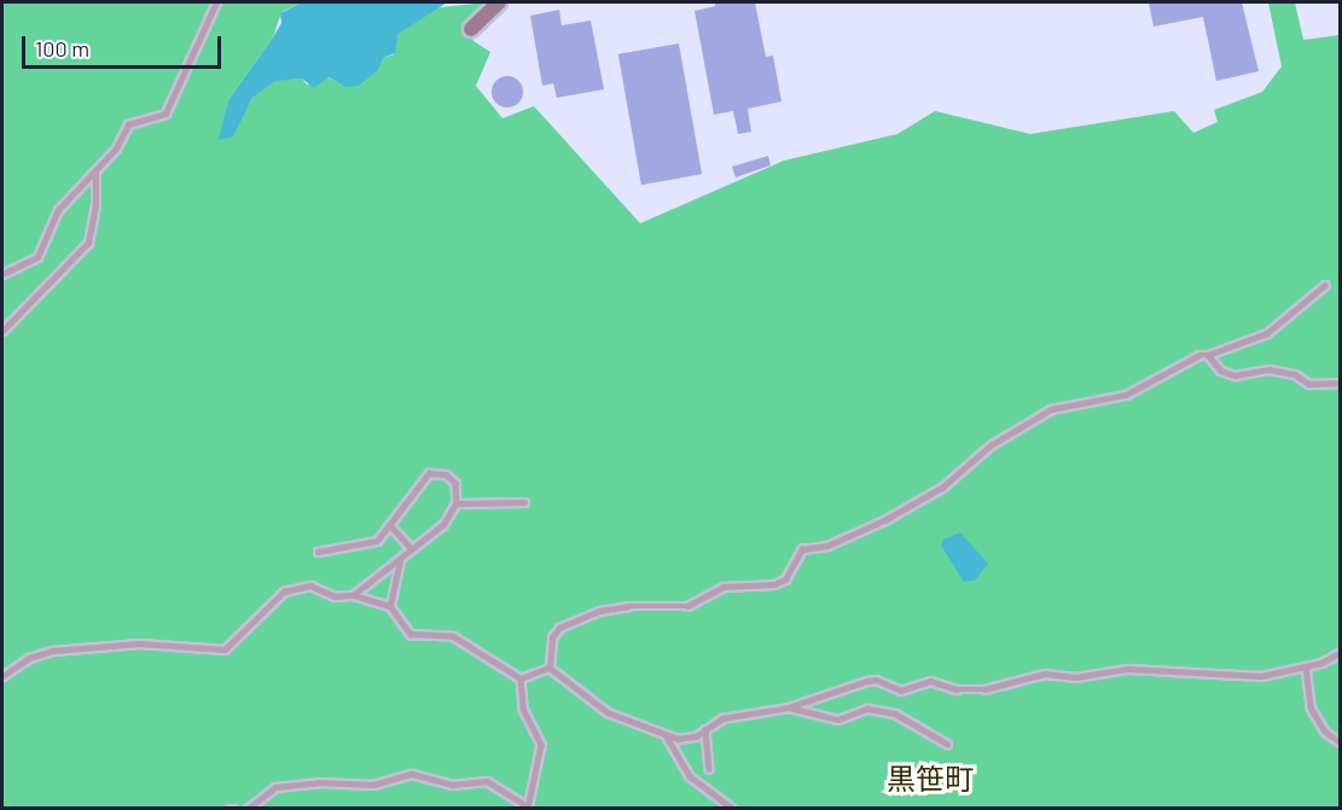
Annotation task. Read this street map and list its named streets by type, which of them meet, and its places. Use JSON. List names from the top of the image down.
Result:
{
  "districts": ["黒笹町"],
  "scale_bar": "100 m"
}
